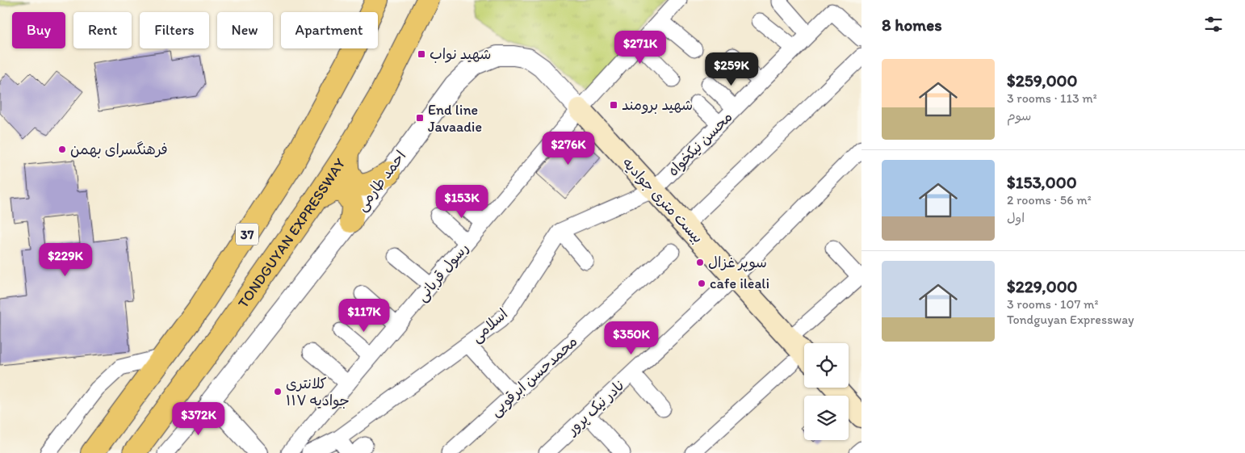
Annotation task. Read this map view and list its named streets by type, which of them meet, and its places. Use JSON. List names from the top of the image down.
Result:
{
  "streets": {
    "highway": ["TONDGUYAN EXPRESSWAY", "37"],
    "main road": ["بیست متری جوادیه"],
    "street": [
      "محسن نیکخواه",
      "احمد طارمی",
      "رسول قربانی",
      "اسلامی",
      "محمدحسن ابرقویی",
      "نادر نیک پرور"
    ]
  },
  "crossings": [
    ["محسن نیکخواه", "بیست متری جوادیه"],
    ["احمد طارمی", "بیست متری جوادیه"],
    ["احمد طارمی", "رسول قربانی"],
    ["بیست متری جوادیه", "رسول قربانی"],
    ["بیست متری جوادیه", "نادر نیک پرور"]
  ],
  "places": {
    "transit": ["شهید نواب", "شهید برومند", "End line Javaadie"],
    "other": [
      "فرهنگسرای بهمن",
      "سوپر غزال",
      "cafe ileali",
      "کلانتری ۱۱۷ جوادیه"
    ]
  },
  "page": {
    "heading": "8 homes",
    "chip": [
      "Buy",
      "Rent",
      "Filters",
      "New",
      "Apartment"
    ],
    "price": [
      "$271K",
      "$259K",
      "$276K",
      "$153K",
      "$229K",
      "$117K",
      "$350K",
      "$372K"
    ],
    "list": [
      {
        "name": "$259,000",
        "note": "3 rooms · 113 m² · سوم"
      },
      {
        "name": "$153,000",
        "note": "2 rooms · 56 m² · اول"
      },
      {
        "name": "$229,000",
        "note": "3 rooms · 107 m² · Tondguyan Expressway"
      }
    ]
  }
}
